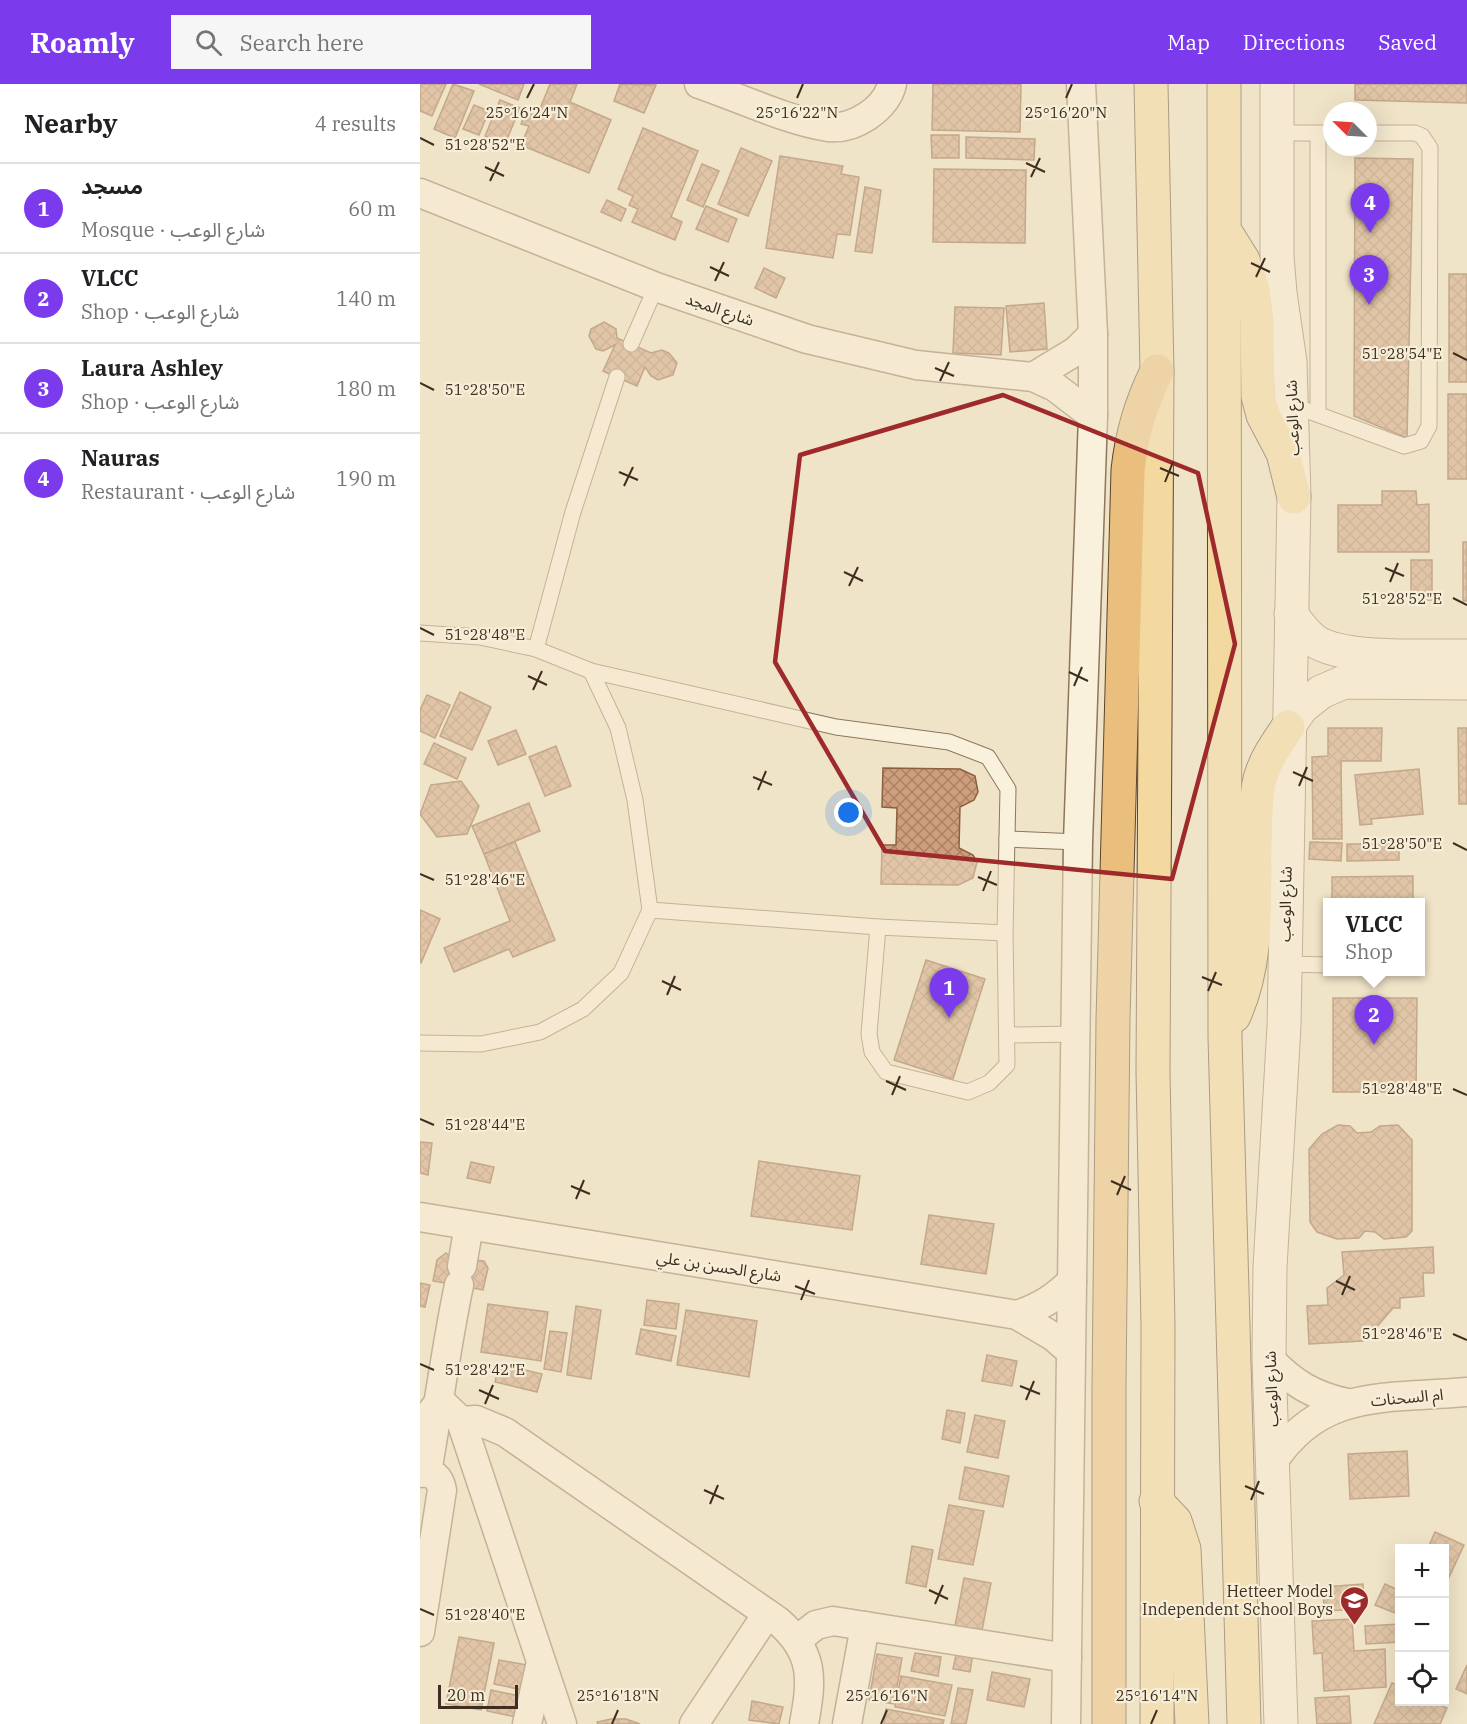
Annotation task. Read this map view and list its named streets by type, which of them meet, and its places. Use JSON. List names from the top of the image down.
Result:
{
  "streets": {
    "street": [
      "شارع المجد",
      "شارع الوعب",
      "شارع الحسن بن علي",
      "ام السحنات"
    ]
  },
  "crossings": [
    ["شارع الوعب", "ام السحنات"]
  ],
  "places": {
    "school or university": ["Hetteer Model Independent School Boys"]
  },
  "scale_bar": "20 m",
  "north": "top left",
  "page": {
    "header": "Roamly",
    "search": "Search here",
    "nav": ["Map", "Directions", "Saved"],
    "heading": ["Nearby", "4 results"],
    "list": [
      {
        "mark": "1",
        "name": "مسجد",
        "note": "Mosque · شارع الوعب",
        "value": "60 m"
      },
      {
        "mark": "2",
        "name": "VLCC",
        "note": "Shop · شارع الوعب",
        "value": "140 m"
      },
      {
        "mark": "3",
        "name": "Laura Ashley",
        "note": "Shop · شارع الوعب",
        "value": "180 m"
      },
      {
        "mark": "4",
        "name": "Nauras",
        "note": "Restaurant · شارع الوعب",
        "value": "190 m"
      }
    ],
    "pins": [
      "4",
      "3",
      "1",
      "2"
    ],
    "popup": ["VLCC", "Shop"],
    "map_buttons": ["+", "−"],
    "scale": "20 m"
  },
  "coordinates": [
    "25°16'24\"N",
    "25°16'22\"N",
    "25°16'20\"N",
    "51°28'52\"E",
    "51°28'54\"E",
    "51°28'50\"E",
    "51°28'48\"E",
    "51°28'46\"E",
    "51°28'44\"E",
    "51°28'42\"E",
    "51°28'40\"E",
    "25°16'18\"N",
    "25°16'16\"N",
    "25°16'14\"N"
  ]
}
